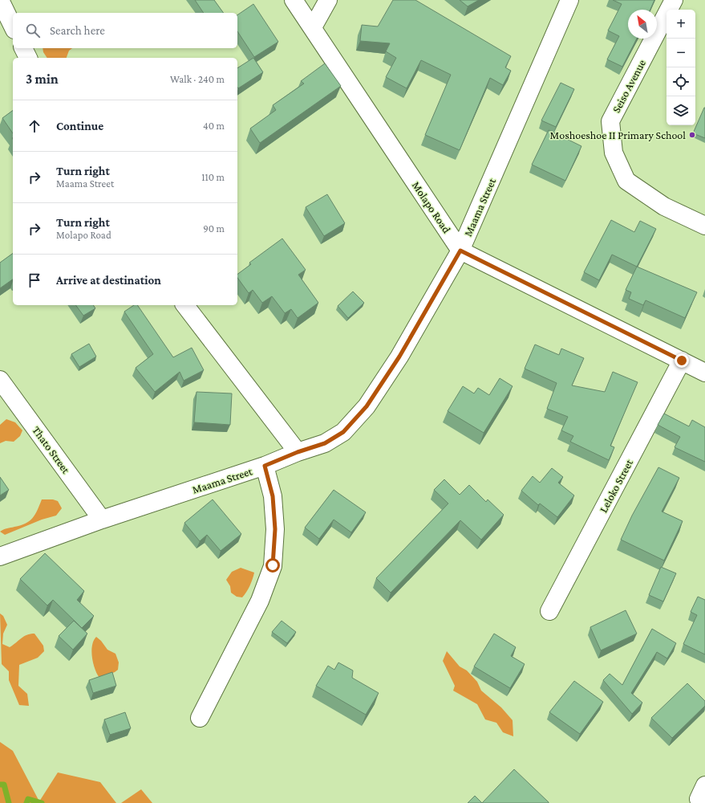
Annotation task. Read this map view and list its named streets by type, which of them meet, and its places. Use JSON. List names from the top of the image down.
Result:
{
  "streets": {
    "street": [
      "Seiso Avenue",
      "Molapo Road",
      "Maama Street",
      "Thato Street",
      "Leloko Street"
    ]
  },
  "crossings": [
    ["Molapo Road", "Maama Street"],
    ["Maama Street", "Thato Street"]
  ],
  "places": ["Moshoeshoe II Primary School"],
  "north": "top left",
  "page": {
    "map_buttons": ["+", "−"],
    "search": "Search here",
    "heading": ["3 min", "Walk · 240 m"],
    "list": [
      ["Continue", "40 m"],
      ["Turn right", "Maama Street", "110 m"],
      ["Turn right", "Molapo Road", "90 m"],
      "Arrive at destination"
    ]
  }
}
